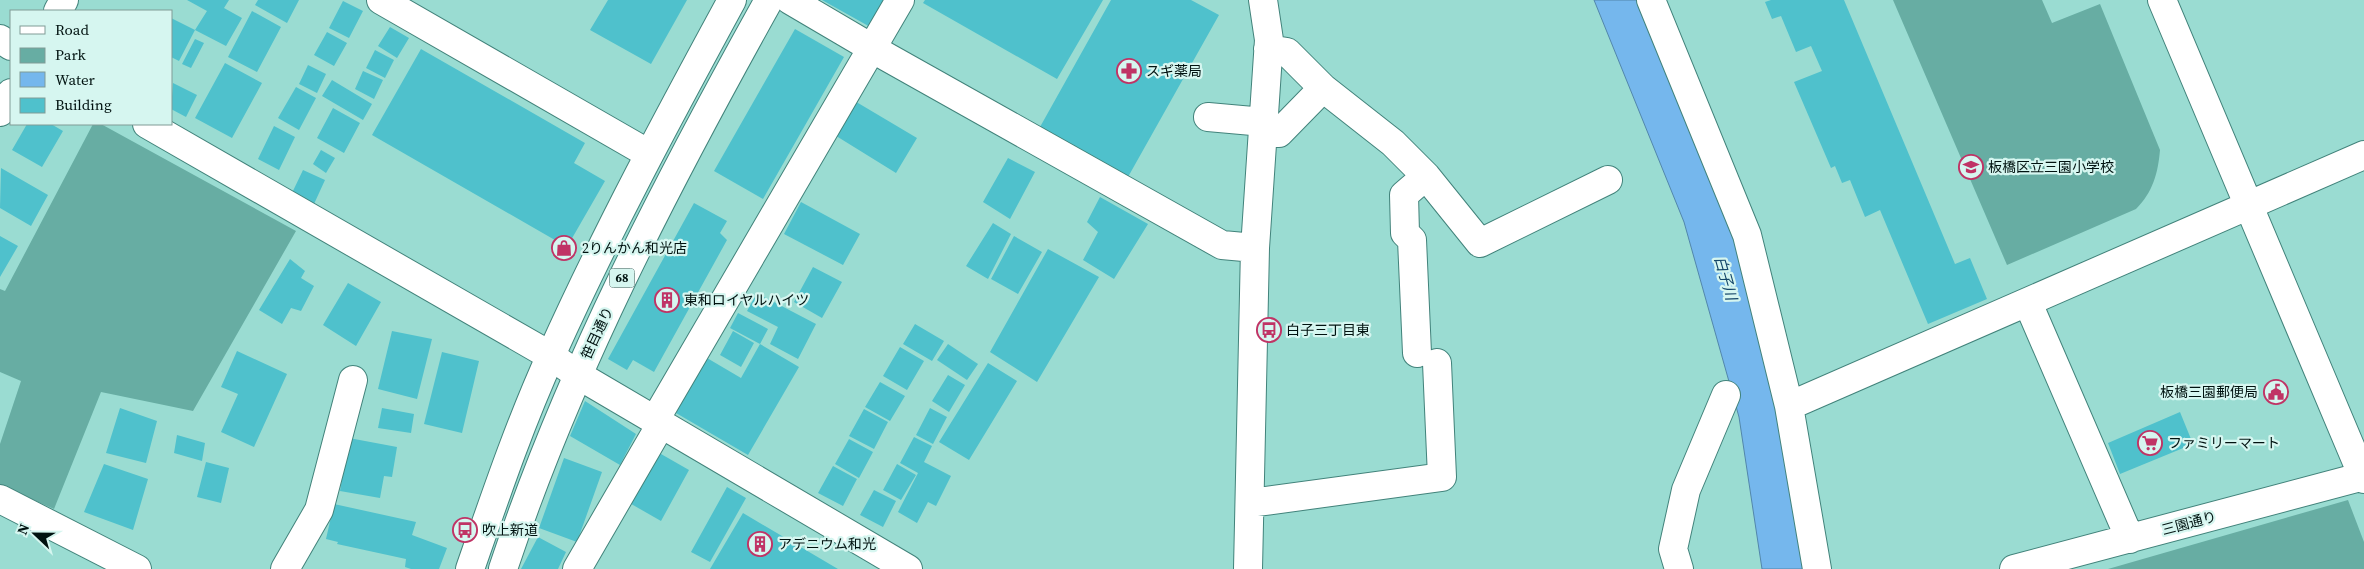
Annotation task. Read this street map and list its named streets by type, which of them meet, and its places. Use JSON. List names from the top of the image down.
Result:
{
  "streets": {
    "street": ["68", "笹目通り", "三園通り"]
  },
  "water": ["白子川"],
  "places": {
    "pharmacy": ["スギ薬局"],
    "school or university": ["板橋区立三園小学校"],
    "shop": ["2りんかん和光店"],
    "building": ["東和ロイヤルハイツ", "アデニウム和光"],
    "bus stop": ["白子三丁目東", "吹上新道"],
    "public building": ["板橋三園郵便局"],
    "supermarket": ["ファミリーマート"]
  },
  "legend": [
    "Road",
    "Park",
    "Water",
    "Building"
  ],
  "north": "left"
}
